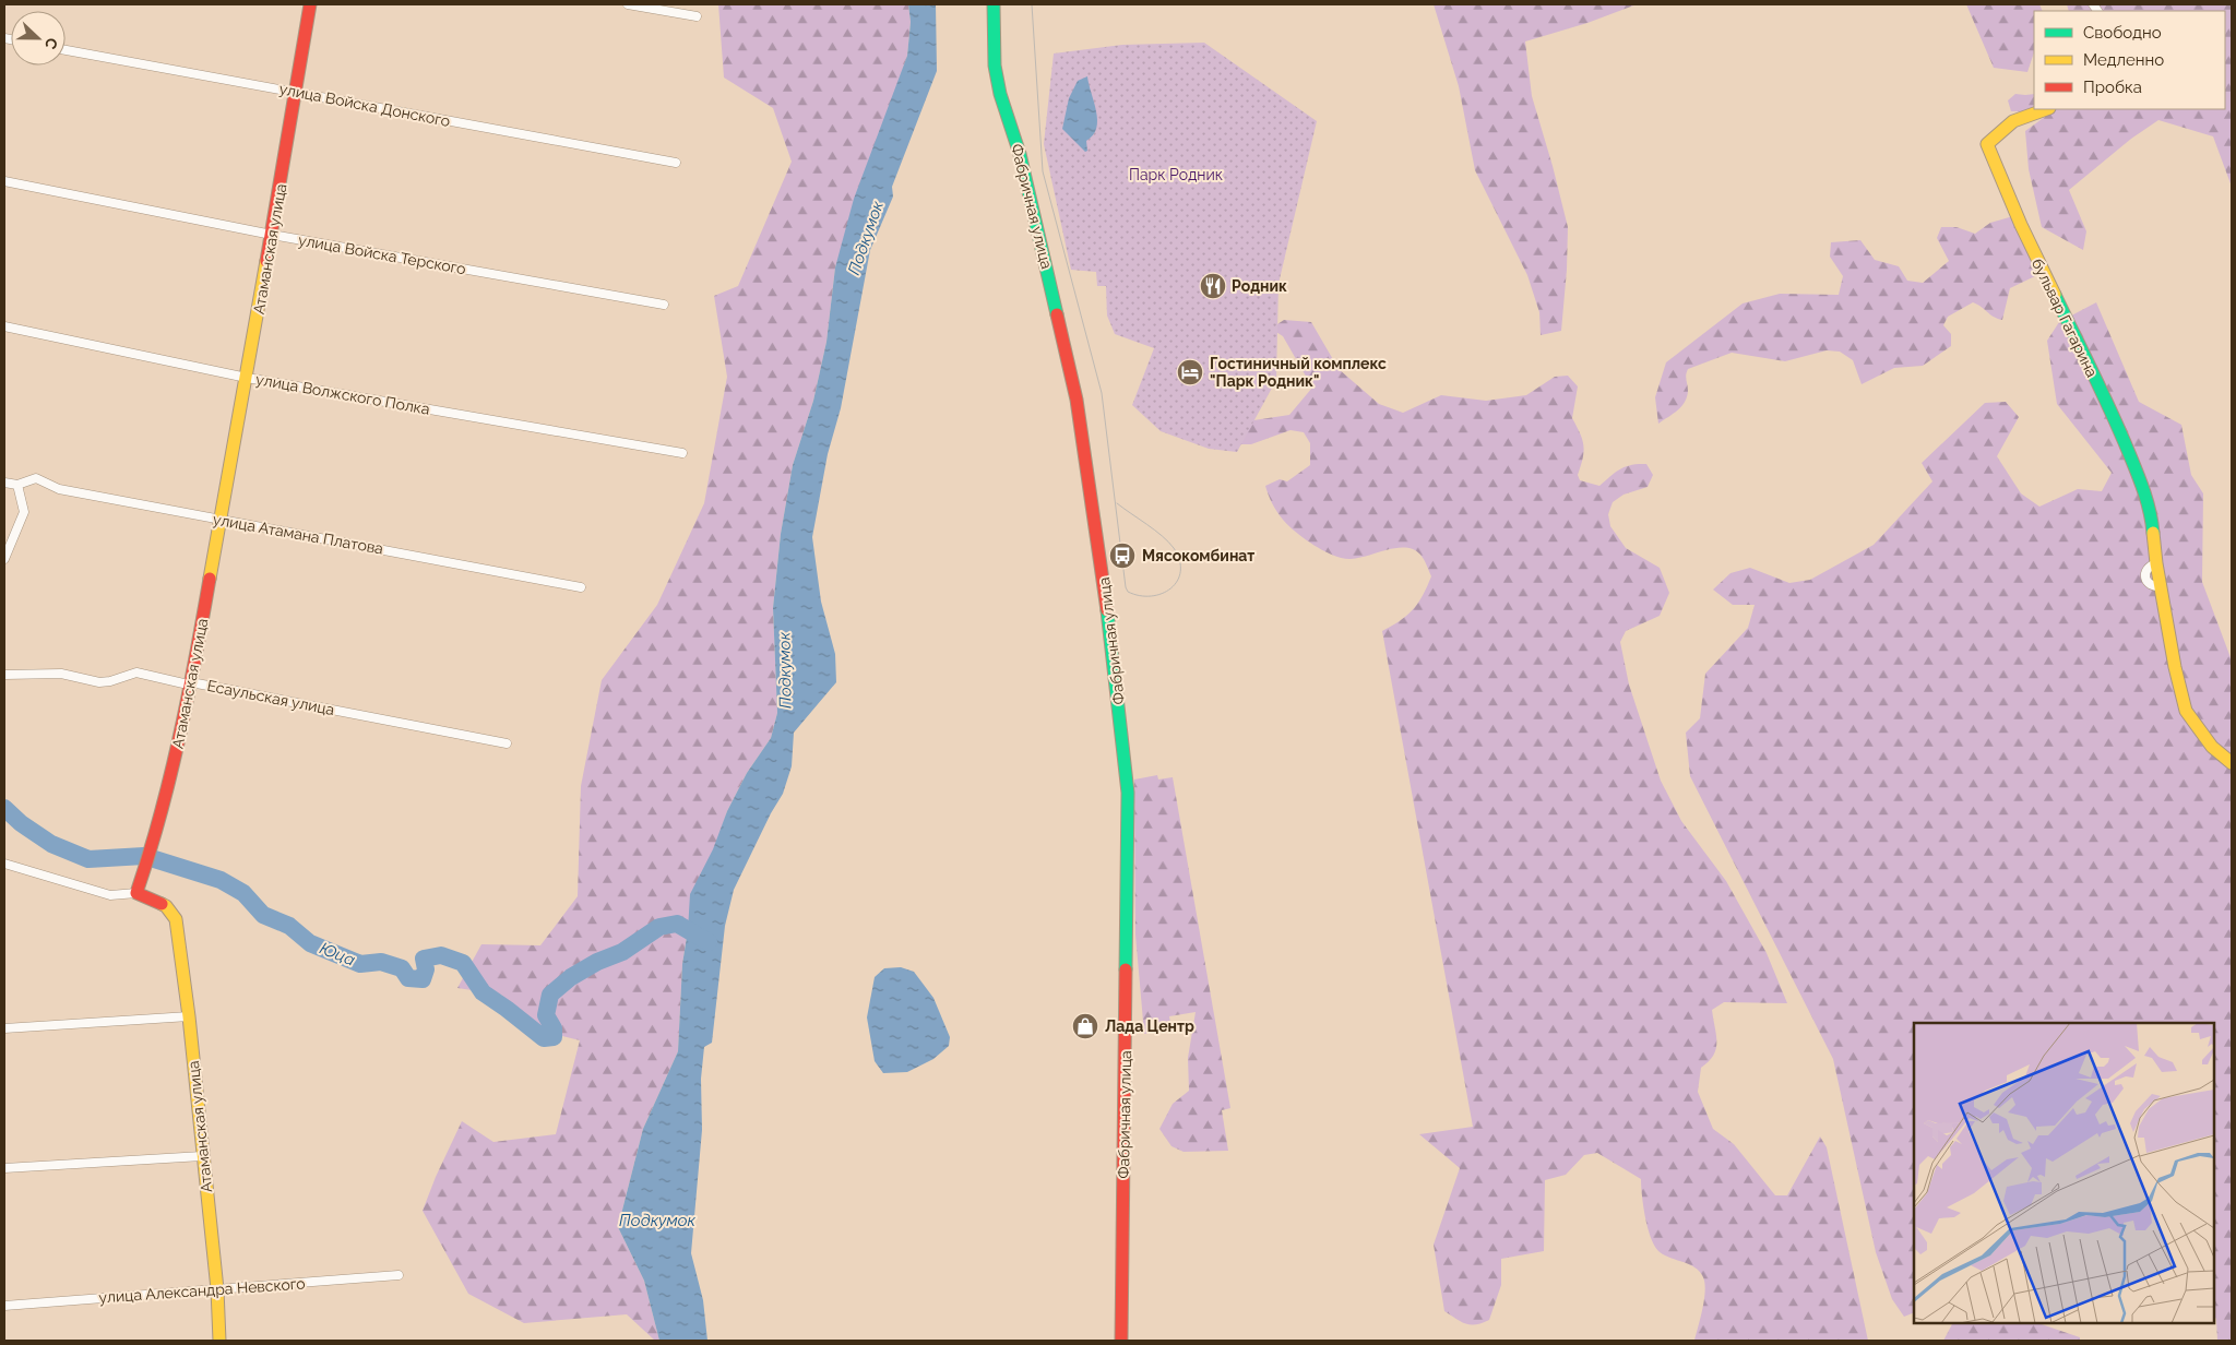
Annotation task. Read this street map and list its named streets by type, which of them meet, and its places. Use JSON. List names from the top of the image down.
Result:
{
  "streets": {
    "street": [
      "улица Войска Донского",
      "Фабричная улица",
      "Атаманская улица",
      "улица Войска Терского",
      "бульвар Гагарина",
      "улица Волжского Полка",
      "улица Атамана Платова",
      "Есаульская улица",
      "улица Александра Невского"
    ]
  },
  "crossings": [
    ["улица Войска Донского", "Атаманская улица"],
    ["Атаманская улица", "улица Войска Терского"],
    ["Атаманская улица", "улица Волжского Полка"],
    ["Атаманская улица", "улица Атамана Платова"],
    ["Атаманская улица", "Есаульская улица"],
    ["Атаманская улица", "улица Александра Невского"]
  ],
  "water": ["Подкумок", "Юца"],
  "parks": ["Парк Родник"],
  "places": {
    "restaurant": ["Родник"],
    "hotel": ["Гостиничный комплекс \"Парк Родник\""],
    "bus stop": ["Мясокомбинат"],
    "shop": ["Лада Центр"]
  },
  "legend": ["Свободно", "Медленно", "Пробка"],
  "north": "right"
}
